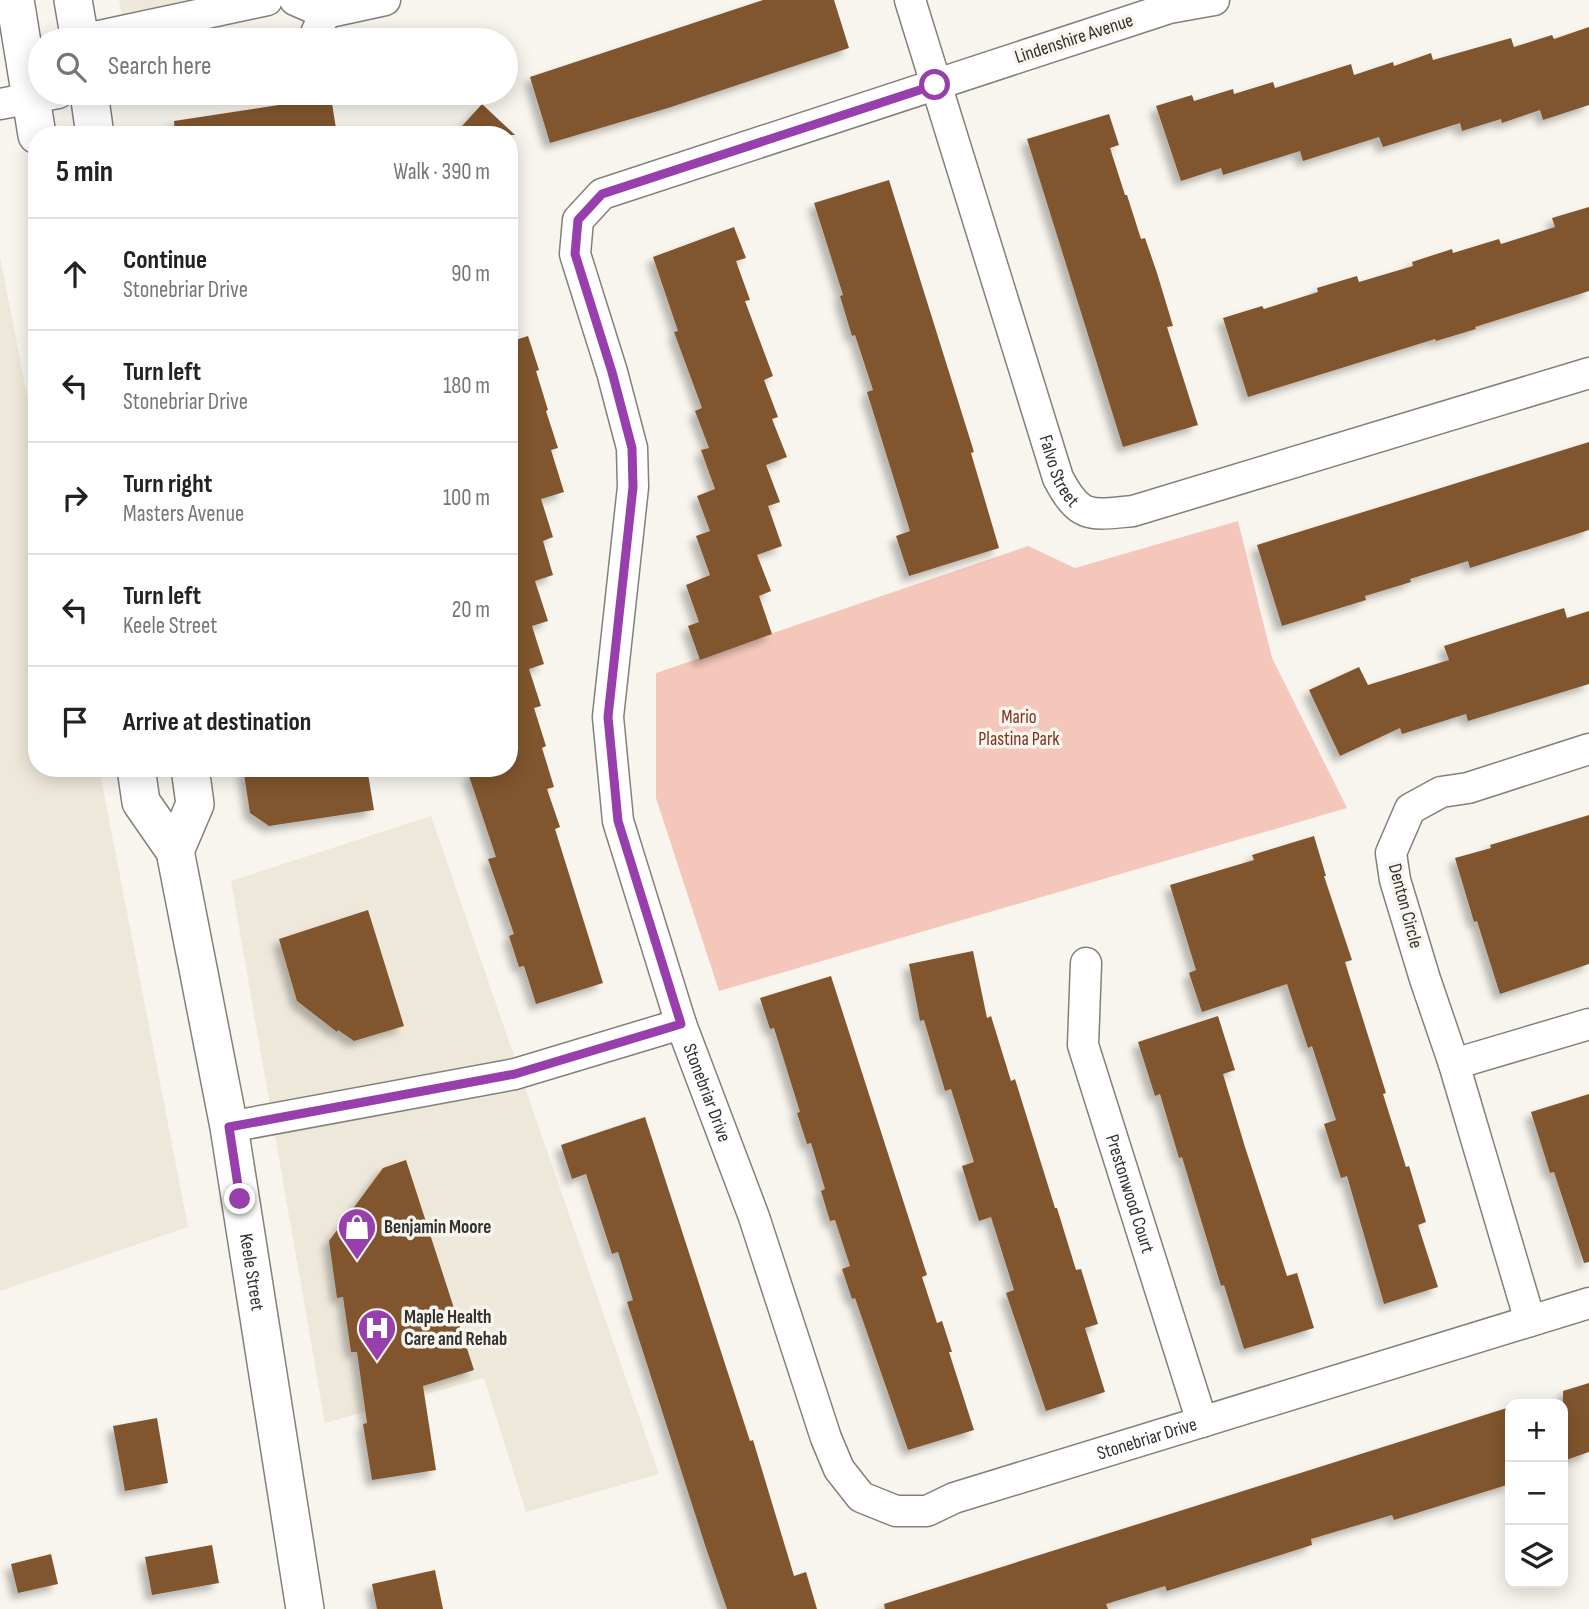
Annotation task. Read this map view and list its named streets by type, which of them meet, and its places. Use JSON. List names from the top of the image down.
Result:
{
  "streets": {
    "main road": ["Keele Street"],
    "street": [
      "Lindenshire Avenue",
      "Falvo Street",
      "Denton Circle",
      "Stonebriar Drive",
      "Prestonwood Court"
    ]
  },
  "crossings": [
    ["Lindenshire Avenue", "Falvo Street"],
    ["Lindenshire Avenue", "Stonebriar Drive"],
    ["Falvo Street", "Stonebriar Drive"],
    ["Denton Circle", "Stonebriar Drive"],
    ["Stonebriar Drive", "Prestonwood Court"]
  ],
  "parks": ["Mario Plastina Park"],
  "places": {
    "shop": ["Benjamin Moore"],
    "hospital": ["Maple Health Care and Rehab"]
  },
  "page": {
    "search": "Search here",
    "heading": ["5 min", "Walk · 390 m"],
    "list": [
      ["Continue", "Stonebriar Drive", "90 m"],
      ["Turn left", "Stonebriar Drive", "180 m"],
      ["Turn right", "Masters Avenue", "100 m"],
      ["Turn left", "Keele Street", "20 m"],
      "Arrive at destination"
    ],
    "map_buttons": ["+", "−"]
  }
}
